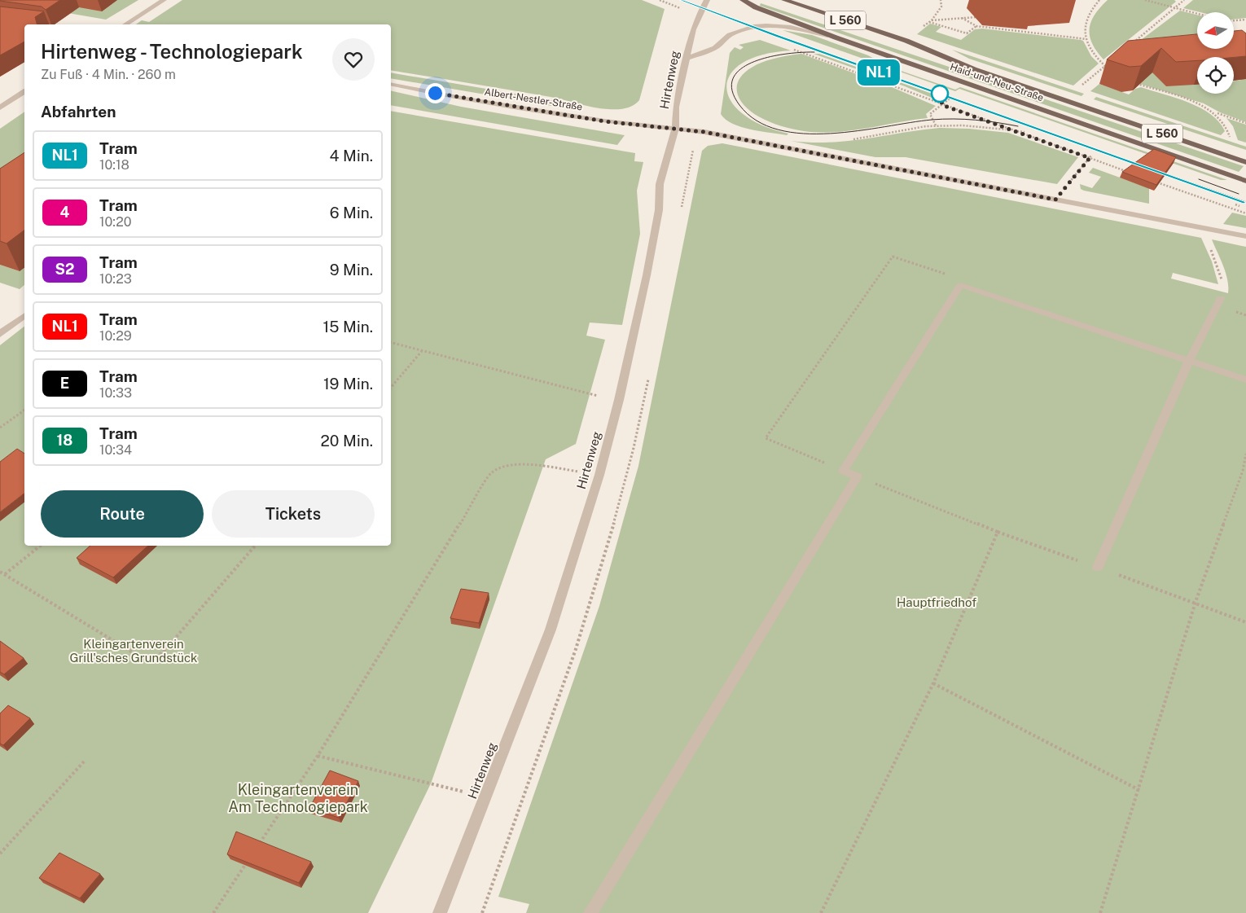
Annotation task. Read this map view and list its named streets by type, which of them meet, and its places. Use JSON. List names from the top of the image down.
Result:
{
  "streets": {
    "main road": ["L 560", "Haid-und-Neu-Straße"],
    "street": ["Hirtenweg", "Albert-Nestler-Straße"]
  },
  "crossings": [
    ["Hirtenweg", "Albert-Nestler-Straße"]
  ],
  "parks": ["Hauptfriedhof", "Kleingartenverein Grill'sches Grundstück", "Kleingartenverein Am Technologiepark"],
  "lines": ["tram line NL1"],
  "north": "left",
  "page": {
    "on_map": "NL1",
    "heading": [
      ["Hirtenweg - Technologiepark", "Zu Fuß · 4 Min. · 260 m"],
      "Abfahrten"
    ],
    "list": [
      {
        "mark": "NL1",
        "name": "Tram",
        "note": "10:18",
        "value": "4 Min."
      },
      {
        "mark": "4",
        "name": "Tram",
        "note": "10:20",
        "value": "6 Min."
      },
      {
        "mark": "S2",
        "name": "Tram",
        "note": "10:23",
        "value": "9 Min."
      },
      {
        "mark": "NL1",
        "name": "Tram",
        "note": "10:29",
        "value": "15 Min."
      },
      {
        "mark": "E",
        "name": "Tram",
        "note": "10:33",
        "value": "19 Min."
      },
      {
        "mark": "18",
        "name": "Tram",
        "note": "10:34",
        "value": "20 Min."
      }
    ],
    "buttons": ["Route", "Tickets"]
  }
}
